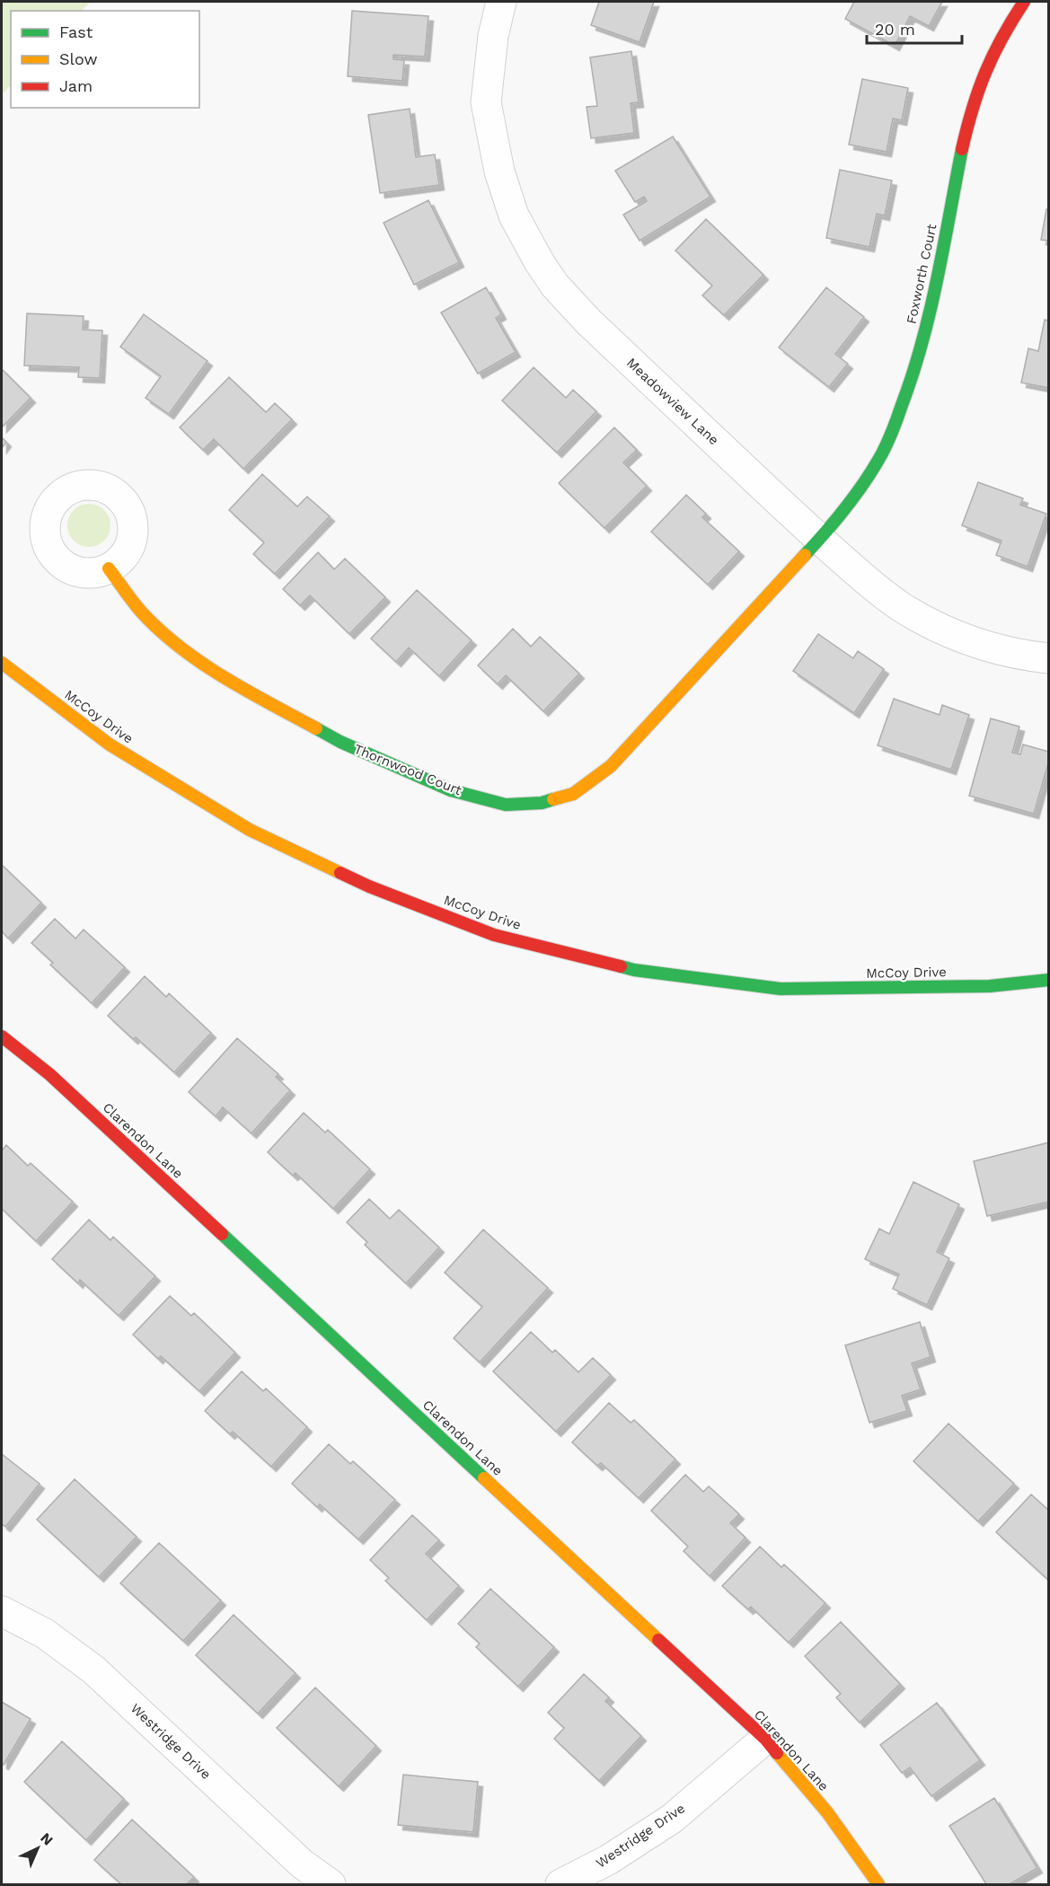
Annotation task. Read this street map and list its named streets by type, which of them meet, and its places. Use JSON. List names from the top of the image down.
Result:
{
  "streets": {
    "street": [
      "Foxworth Court",
      "Meadowview Lane",
      "McCoy Drive",
      "Thornwood Court",
      "Clarendon Lane",
      "Westridge Drive"
    ]
  },
  "crossings": [
    ["Foxworth Court", "Meadowview Lane"],
    ["Foxworth Court", "Thornwood Court"],
    ["Meadowview Lane", "Thornwood Court"],
    ["Clarendon Lane", "Westridge Drive"]
  ],
  "legend": ["Fast", "Slow", "Jam"],
  "scale_bar": "20 m",
  "north": "top right"
}
